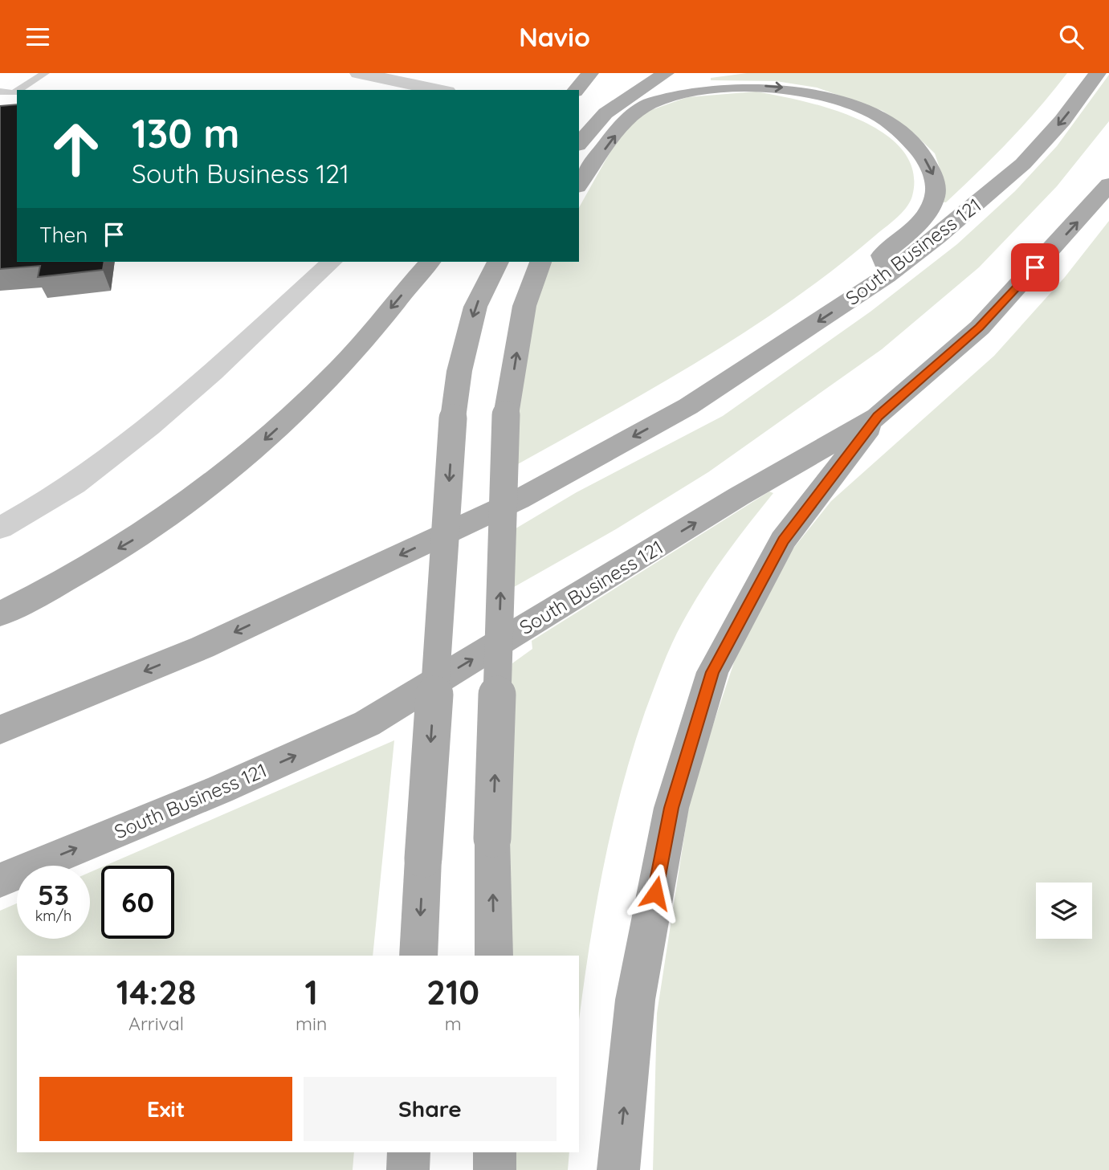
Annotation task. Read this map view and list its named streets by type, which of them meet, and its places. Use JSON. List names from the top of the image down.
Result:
{
  "streets": {
    "main road": ["South Business 121"]
  },
  "page": {
    "header": "Navio",
    "turn": ["130 m", "South Business 121"],
    "then": "Then",
    "speed": "53 km/h",
    "limit": "60",
    "eta": [
      "14:28",
      "Arrival",
      "1",
      "min",
      "210",
      "m"
    ],
    "buttons": ["Exit", "Share"]
  }
}
